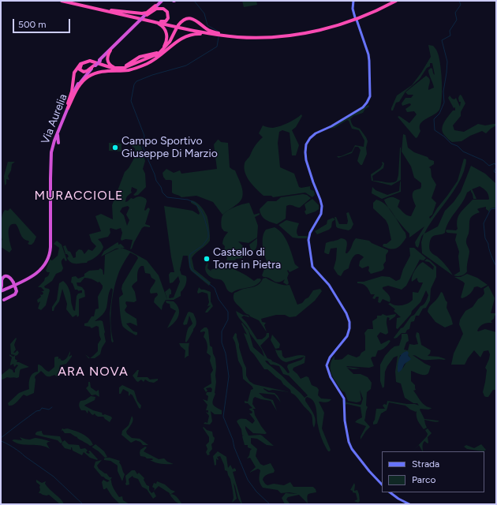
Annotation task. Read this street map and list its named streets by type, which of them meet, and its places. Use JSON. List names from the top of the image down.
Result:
{
  "streets": {
    "highway": ["Via Aurelia"]
  },
  "districts": ["MURACCIOLE", "ARA NOVA"],
  "places": ["Campo Sportivo Giuseppe Di Marzio", "Castello di Torre in Pietra"],
  "legend": ["Strada", "Parco"],
  "scale_bar": "500 m"
}
